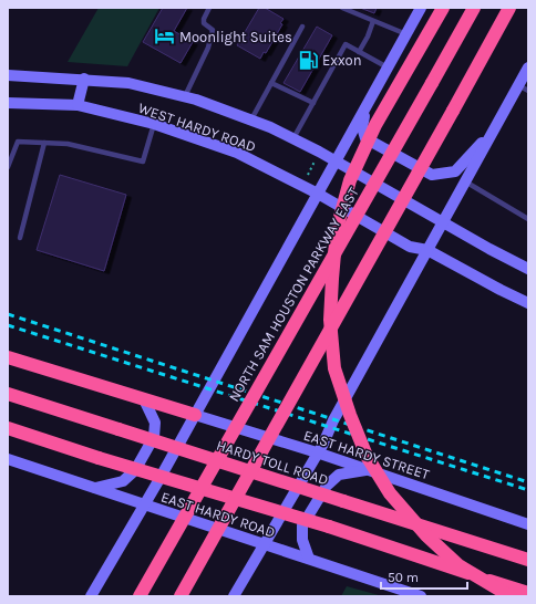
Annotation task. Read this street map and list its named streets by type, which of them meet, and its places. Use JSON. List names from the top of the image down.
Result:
{
  "streets": {
    "highway": ["NORTH SAM HOUSTON PARKWAY EAST", "HARDY TOLL ROAD"],
    "main road": ["WEST HARDY ROAD", "EAST HARDY STREET", "EAST HARDY ROAD"]
  },
  "crossings": [
    ["WEST HARDY ROAD", "NORTH SAM HOUSTON PARKWAY EAST"],
    ["NORTH SAM HOUSTON PARKWAY EAST", "EAST HARDY STREET"],
    ["NORTH SAM HOUSTON PARKWAY EAST", "EAST HARDY ROAD"]
  ],
  "places": {
    "hotel": ["Moonlight Suites"],
    "fuel station": ["Exxon"]
  },
  "scale_bar": "50 m"
}
